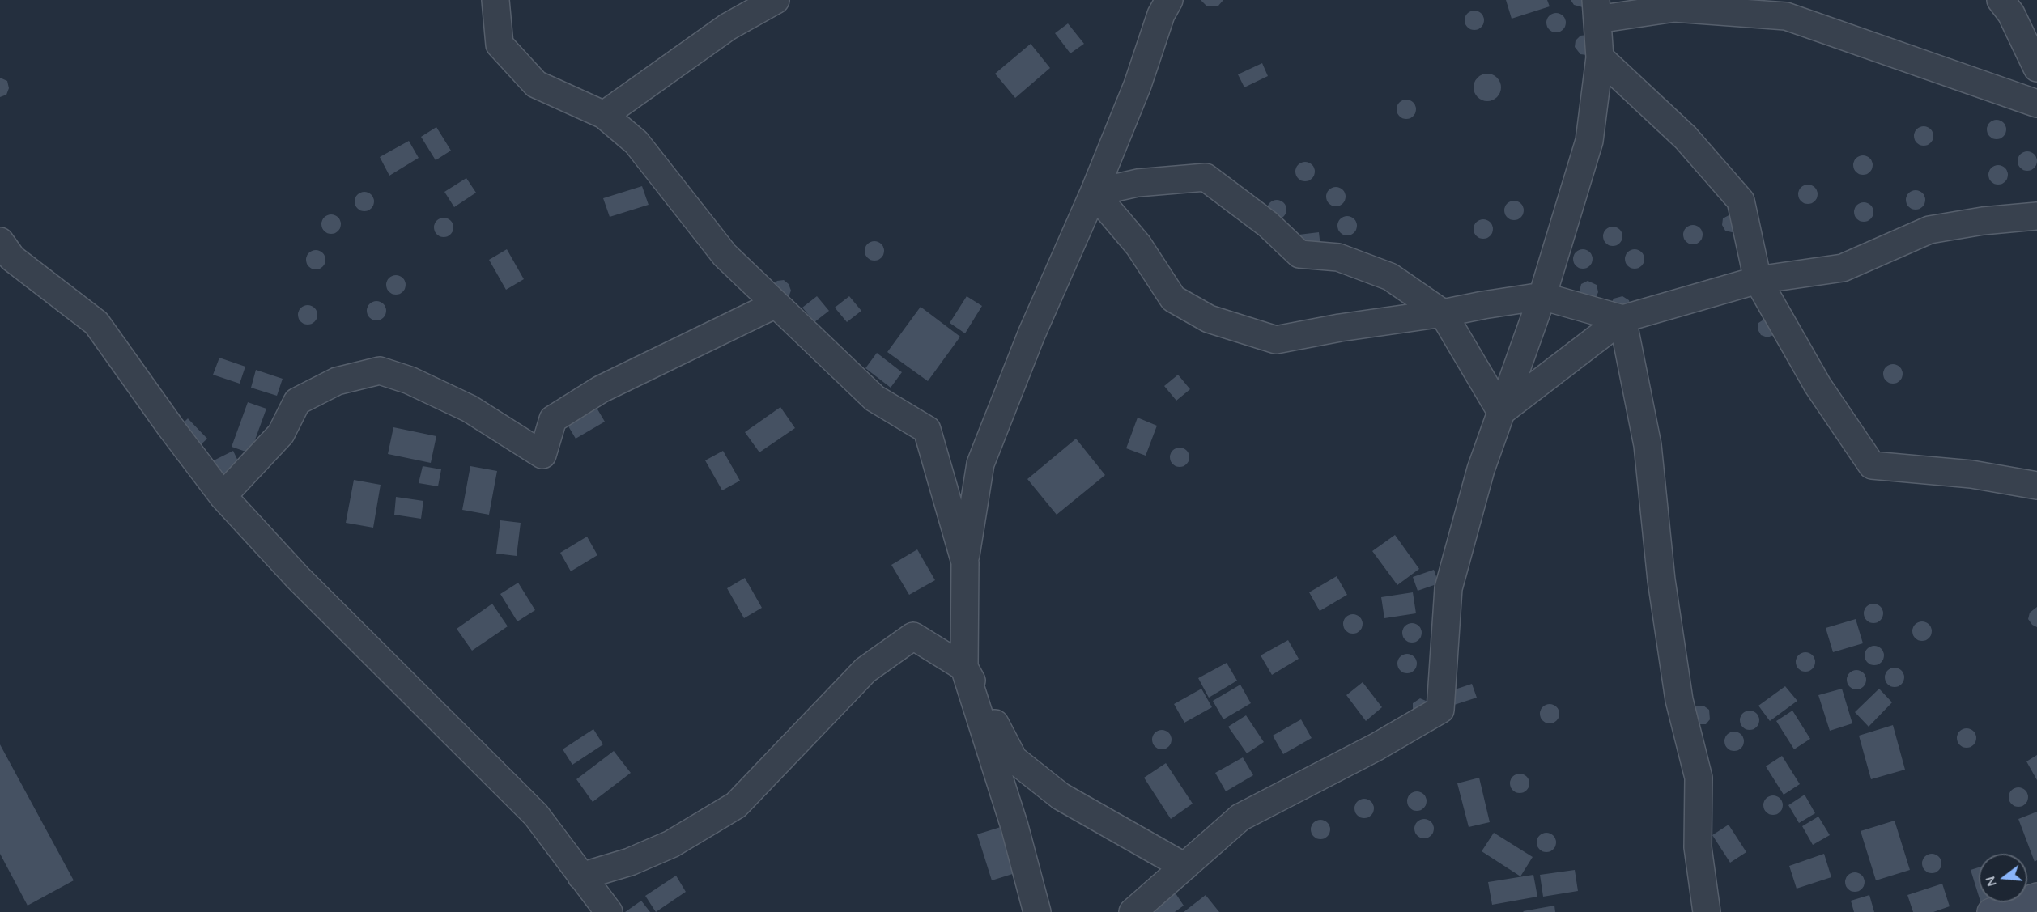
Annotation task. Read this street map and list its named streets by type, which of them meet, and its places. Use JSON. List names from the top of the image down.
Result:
{
  "north": "left"
}
